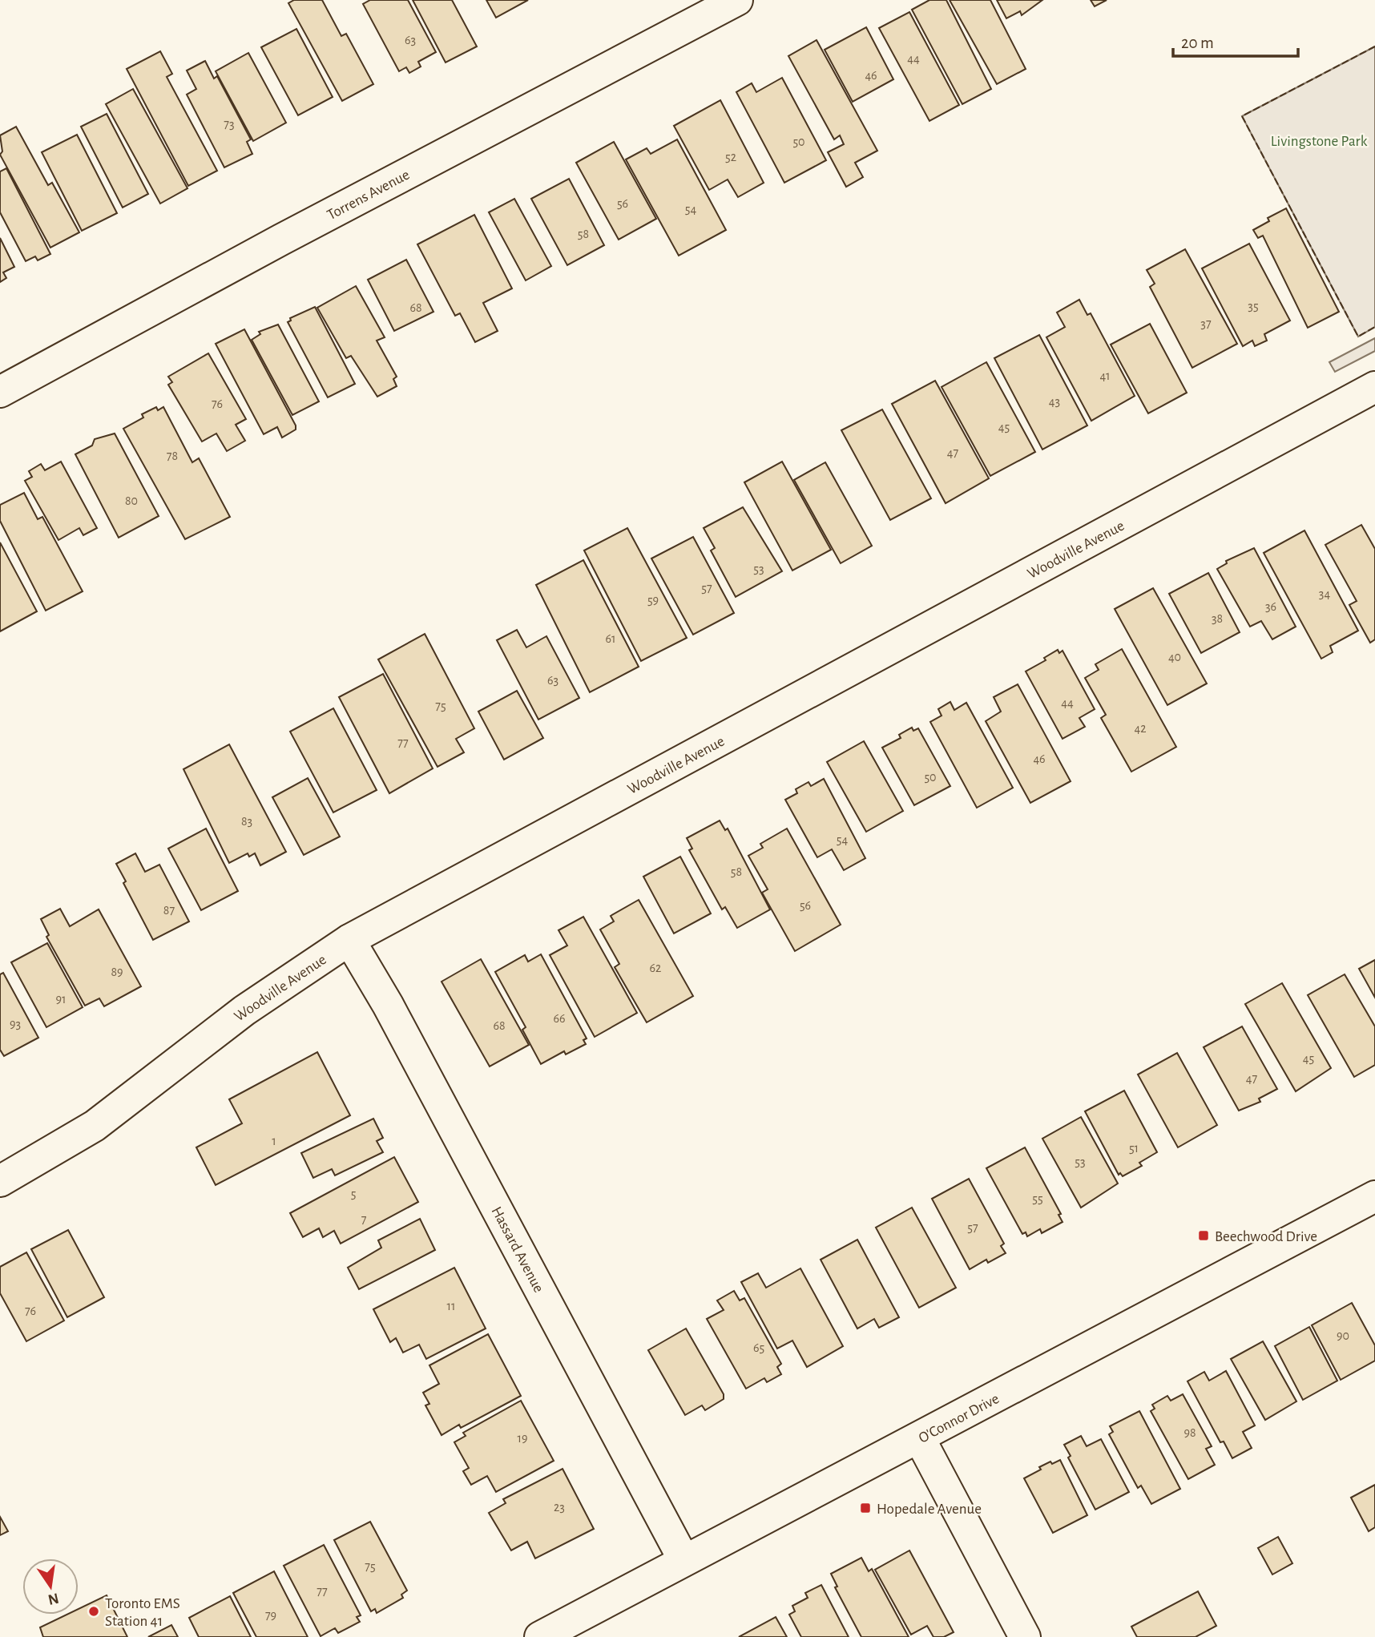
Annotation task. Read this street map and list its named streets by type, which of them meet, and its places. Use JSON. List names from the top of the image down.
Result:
{
  "streets": {
    "street": [
      "Torrens Avenue",
      "Woodville Avenue",
      "Hassard Avenue",
      "O'Connor Drive"
    ]
  },
  "crossings": [
    ["Woodville Avenue", "Hassard Avenue"],
    ["Hassard Avenue", "O'Connor Drive"]
  ],
  "parks": ["Livingstone Park"],
  "places": {
    "transit": ["Beechwood Drive", "Hopedale Avenue"],
    "other": ["Toronto EMS Station 41"]
  },
  "house_numbers": [
    "63",
    "44",
    "46",
    "73",
    "50",
    "52",
    "56",
    "54",
    "58",
    "35",
    "68",
    "37",
    "41",
    "43",
    "76",
    "45",
    "47",
    "78",
    "80",
    "53",
    "57",
    "34",
    "59",
    "36",
    "38",
    "61",
    "40",
    "63",
    "44",
    "75",
    "42",
    "77",
    "46",
    "50",
    "83",
    "54",
    "58",
    "56",
    "87",
    "62",
    "89",
    "91",
    "66",
    "93",
    "68",
    "45",
    "47",
    "1",
    "51",
    "53",
    "5",
    "55",
    "7",
    "57",
    "11",
    "76",
    "90",
    "65",
    "98",
    "19",
    "23",
    "75",
    "77",
    "79"
  ],
  "scale_bar": "20 m",
  "north": "bottom"
}
